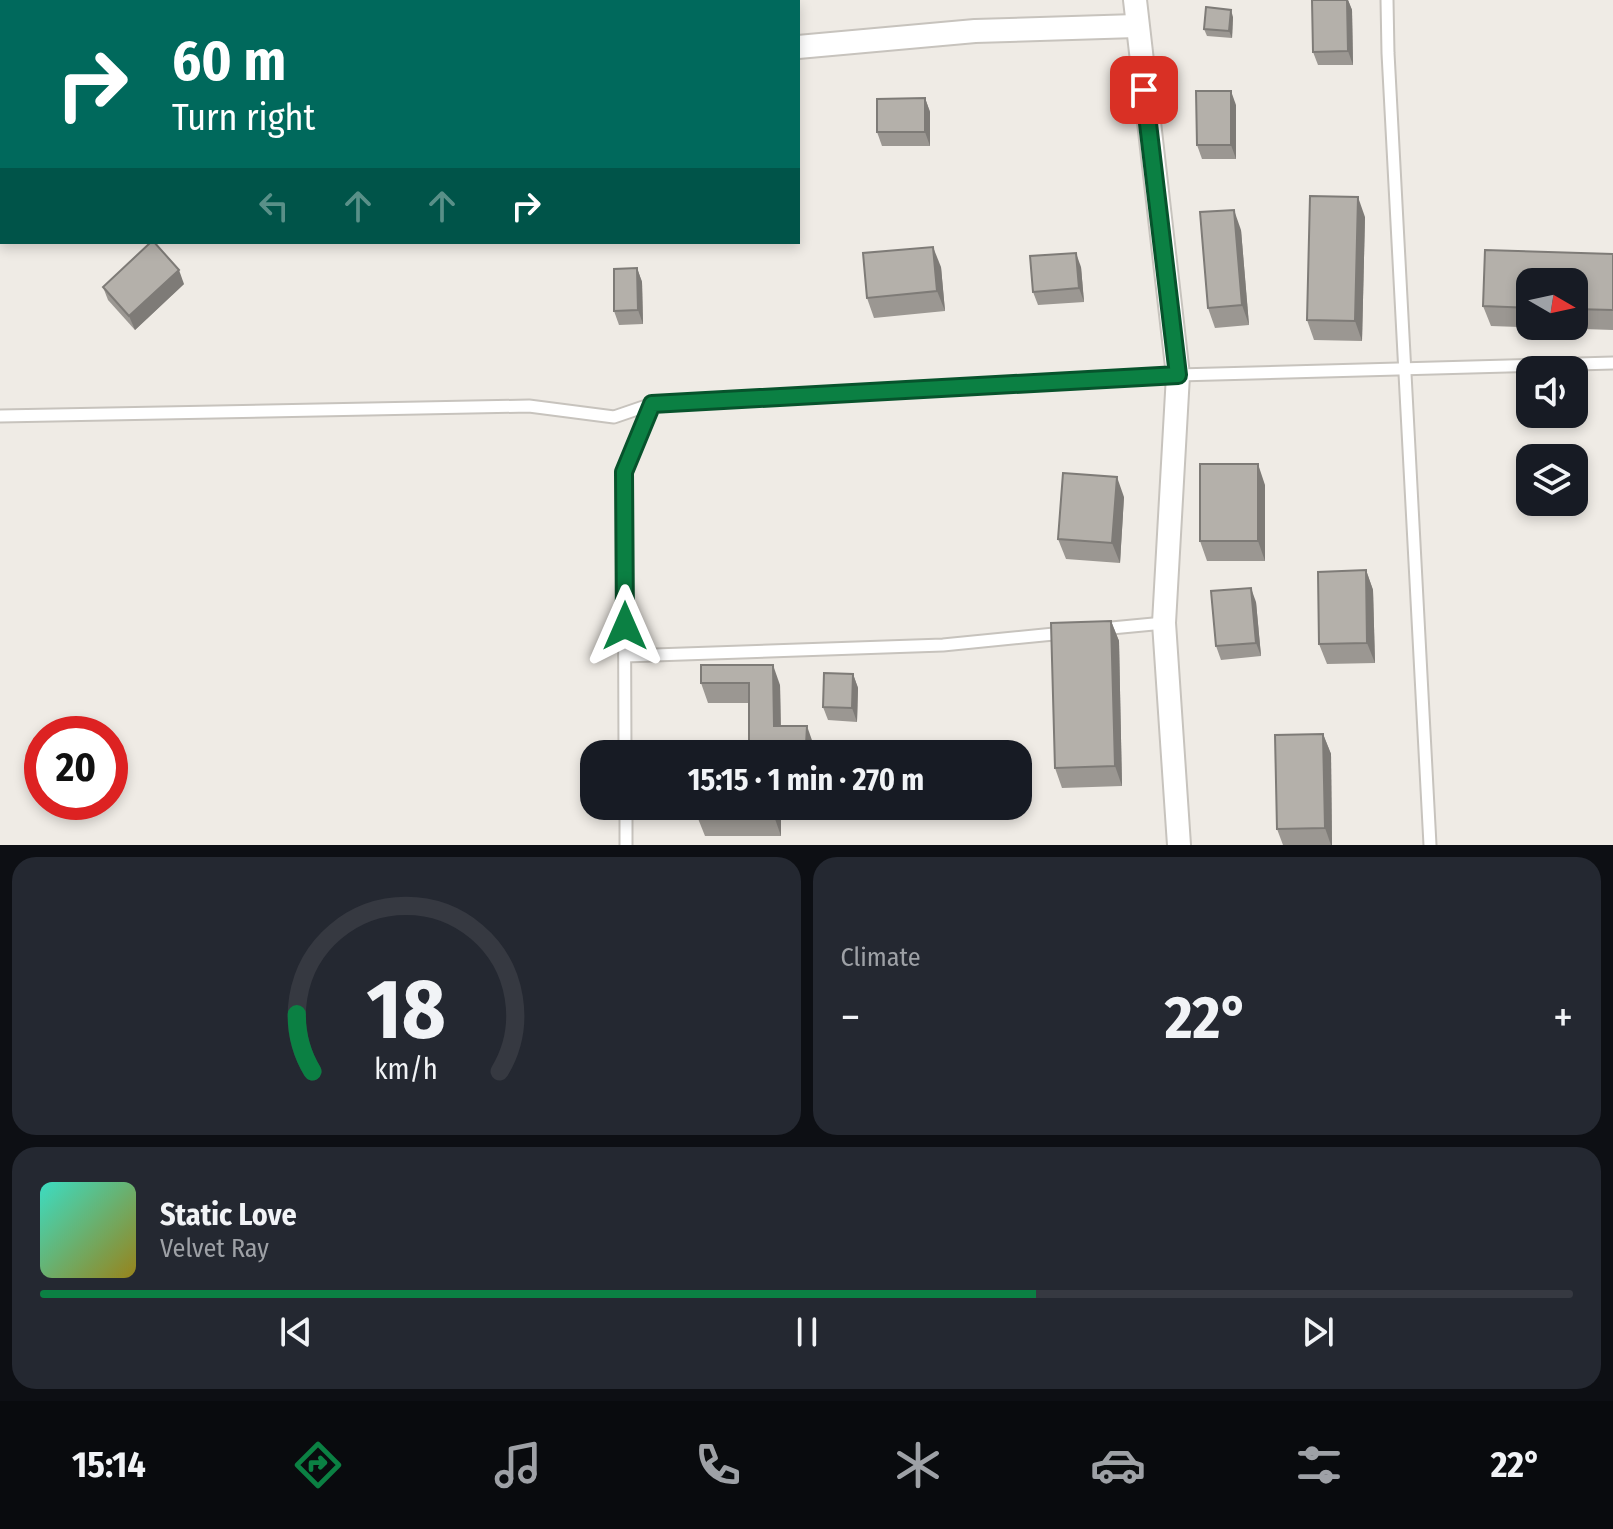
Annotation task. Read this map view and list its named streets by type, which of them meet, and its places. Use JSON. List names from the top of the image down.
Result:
{
  "north": "right",
  "page": {
    "turn": ["60 m", "Turn right"],
    "limit": "20",
    "trip": "15:15 · 1 min · 270 m",
    "tile": "Climate",
    "heat": ["−", "22°", "+"],
    "song": ["Static Love", "Velvet Ray"],
    "tabs": ["15:14", "22°"],
    "gauge": ["18", "km/h"]
  }
}
